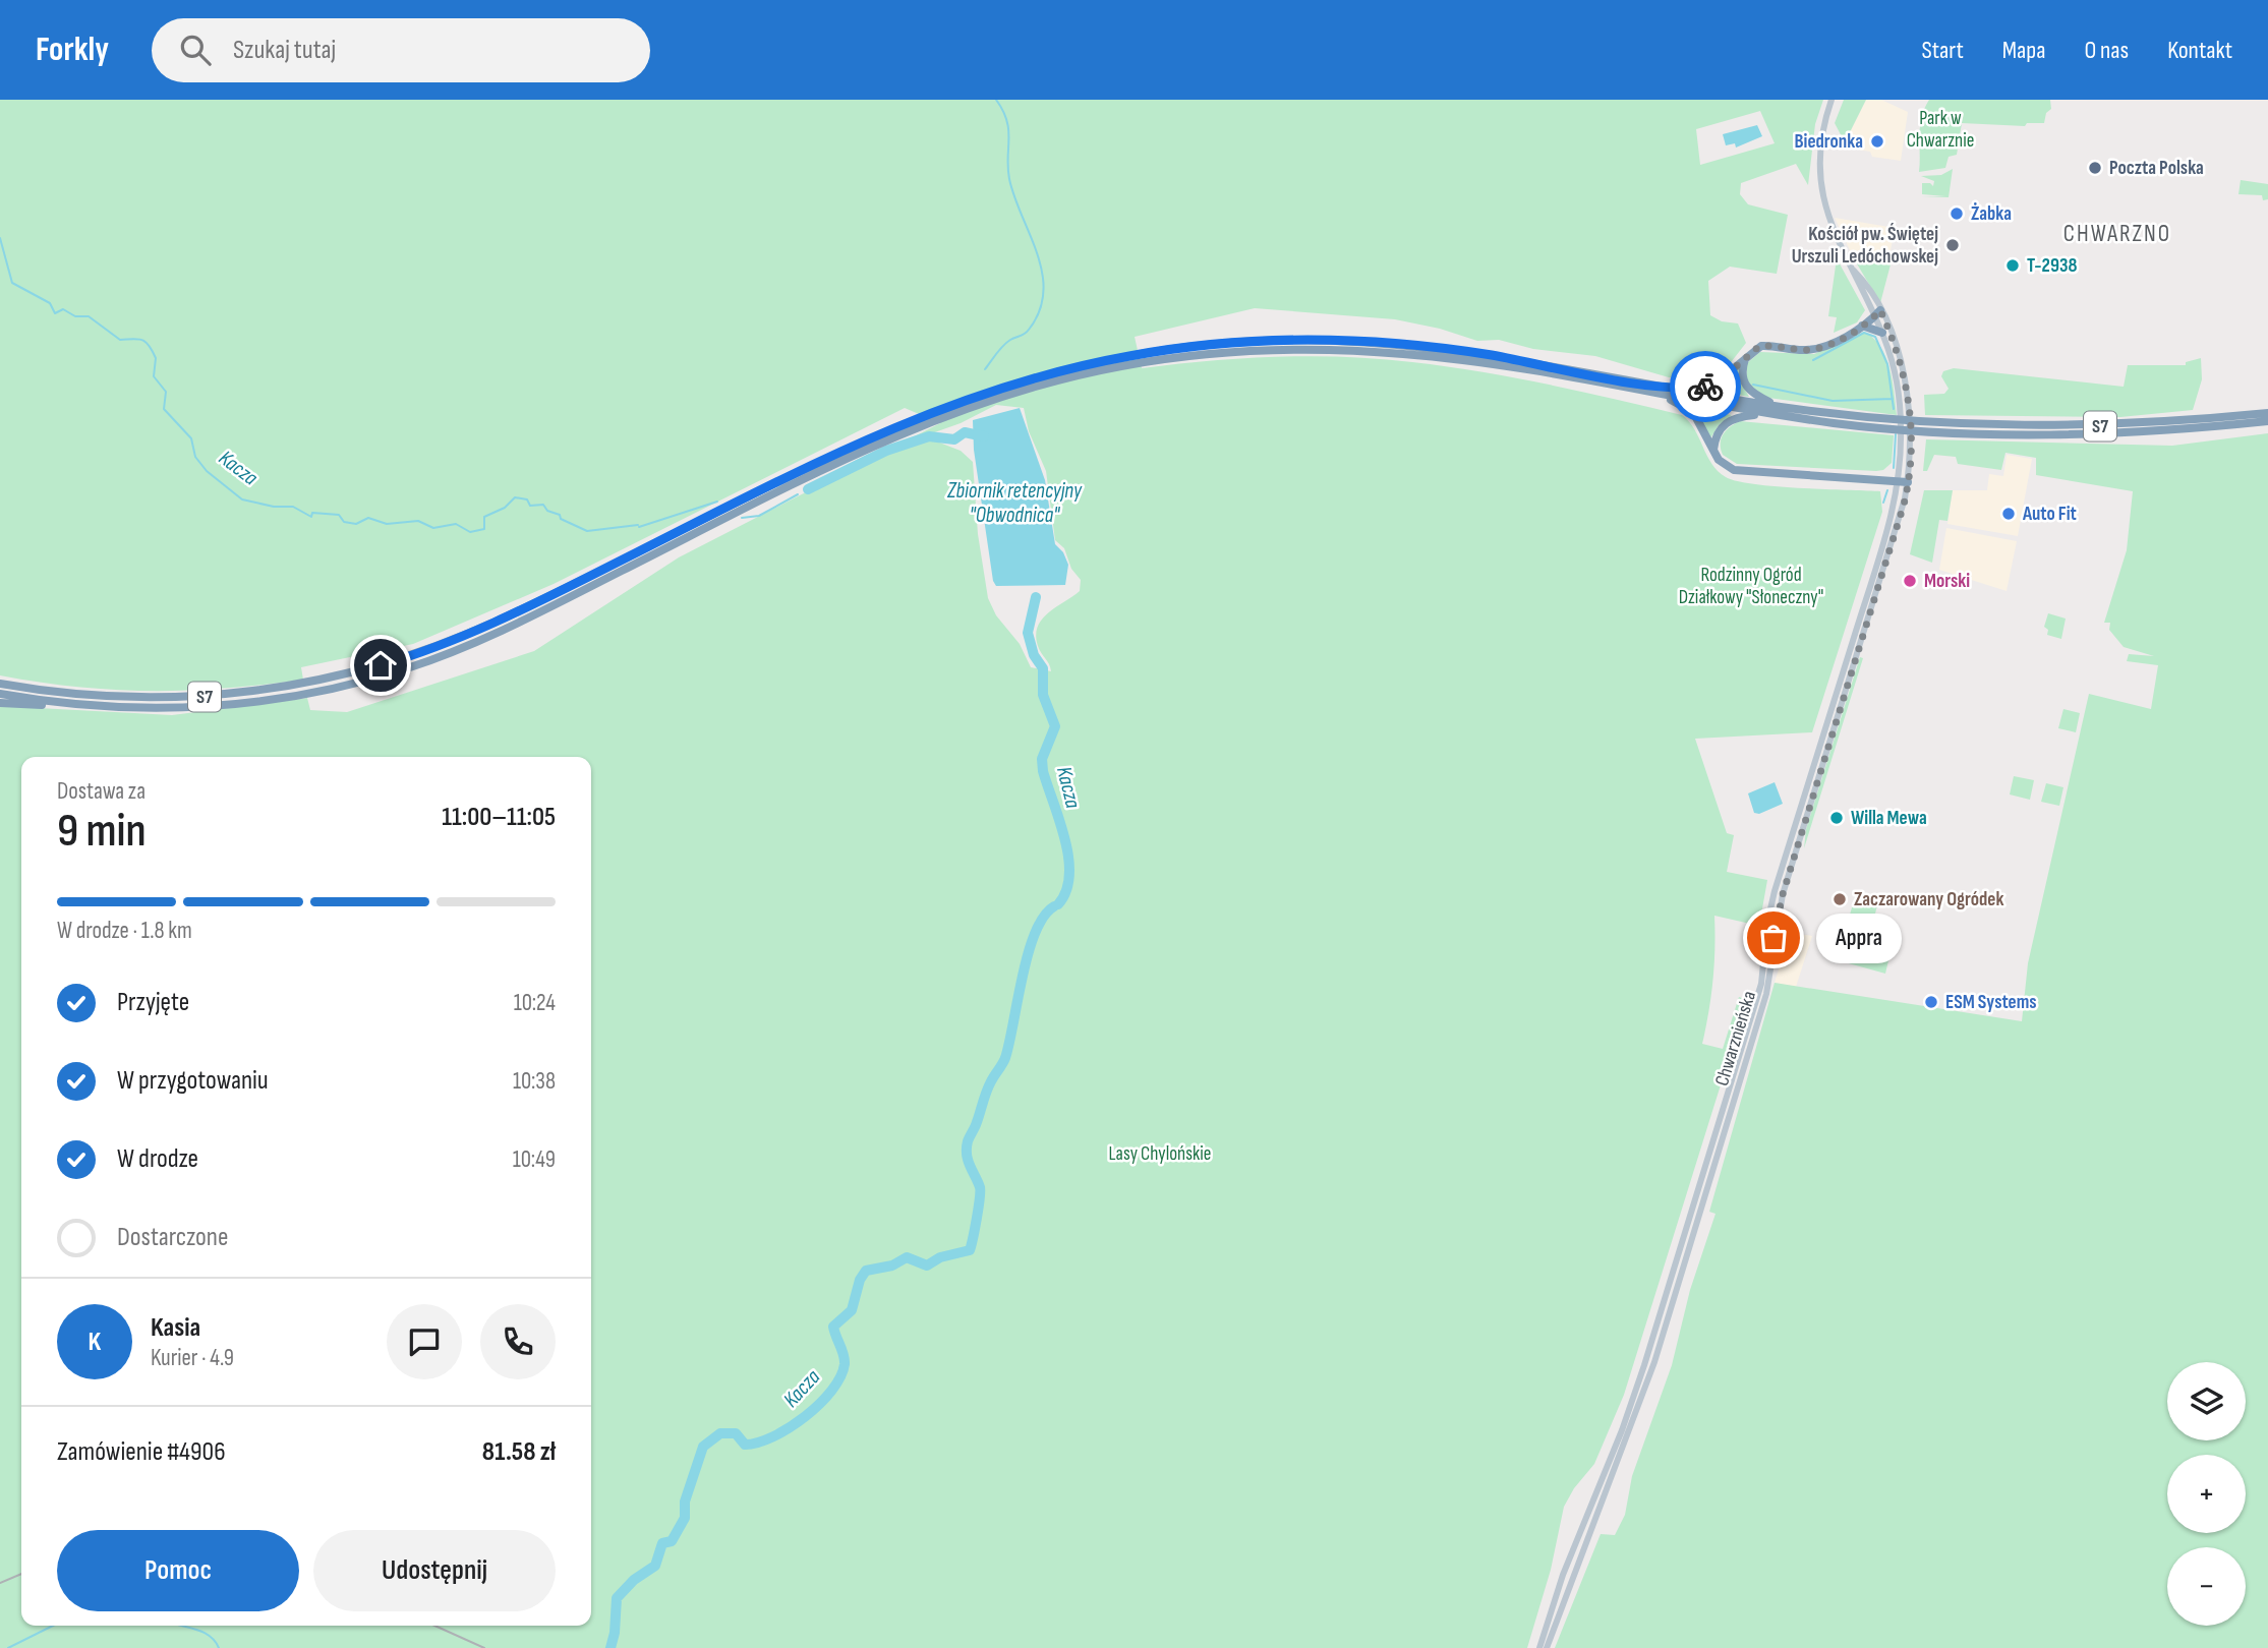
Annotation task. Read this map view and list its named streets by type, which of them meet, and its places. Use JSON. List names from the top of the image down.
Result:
{
  "streets": {
    "highway": ["S7"],
    "main road": ["Chwarznieńska"]
  },
  "districts": ["CHWARZNO"],
  "water": ["Kacza", "Zbiornik retencyjny \"Obwodnica\""],
  "parks": ["Park w Chwarznie", "Rodzinny Ogród Działkowy \"Słoneczny\"", "Lasy Chylońskie"],
  "places": [
    "Biedronka",
    "Poczta Polska",
    "Żabka",
    "Kościół pw. Świętej Urszuli Ledóchowskej",
    "T-2938",
    "Auto Fit",
    "Morski",
    "Willa Mewa",
    "Zaczarowany Ogródek",
    "Appra",
    "ESM Systems"
  ],
  "page": {
    "header": "Forkly",
    "search": "Szukaj tutaj",
    "nav": [
      "Start",
      "Mapa",
      "O nas",
      "Kontakt"
    ],
    "heading": ["9 min", "Dostawa za", "11:00–11:05"],
    "panel": [
      "Kasia",
      "Kurier · 4.9",
      "Zamówienie #4906",
      "81.58 zł"
    ],
    "bar": "W drodze · 1.8 km",
    "bubble": "Appra",
    "list": [
      ["Przyjęte", "10:24"],
      ["W przygotowaniu", "10:38"],
      ["W drodze", "10:49"],
      "Dostarczone"
    ],
    "round": "K",
    "map_buttons": ["+", "−"],
    "buttons": ["Pomoc", "Udostępnij"]
  }
}
